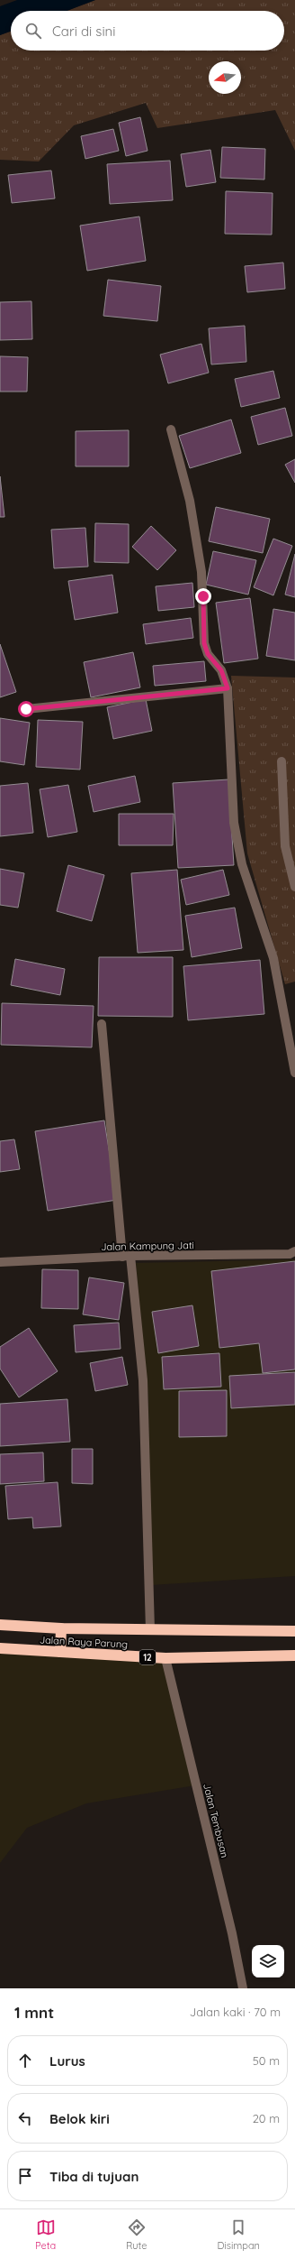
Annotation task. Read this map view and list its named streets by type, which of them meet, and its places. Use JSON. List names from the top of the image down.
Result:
{
  "streets": {
    "highway": ["Jalan Raya Parung", "12"],
    "street": ["Jalan Kampung Jati", "Jalan Tembusan"]
  },
  "crossings": [
    ["Jalan Raya Parung", "Jalan Tembusan"]
  ],
  "north": "left",
  "page": {
    "search": "Cari di sini",
    "heading": ["1 mnt", "Jalan kaki · 70 m"],
    "list": [
      ["Lurus", "50 m"],
      ["Belok kiri", "20 m"],
      "Tiba di tujuan"
    ],
    "nav": ["Peta", "Rute", "Disimpan"]
  }
}
